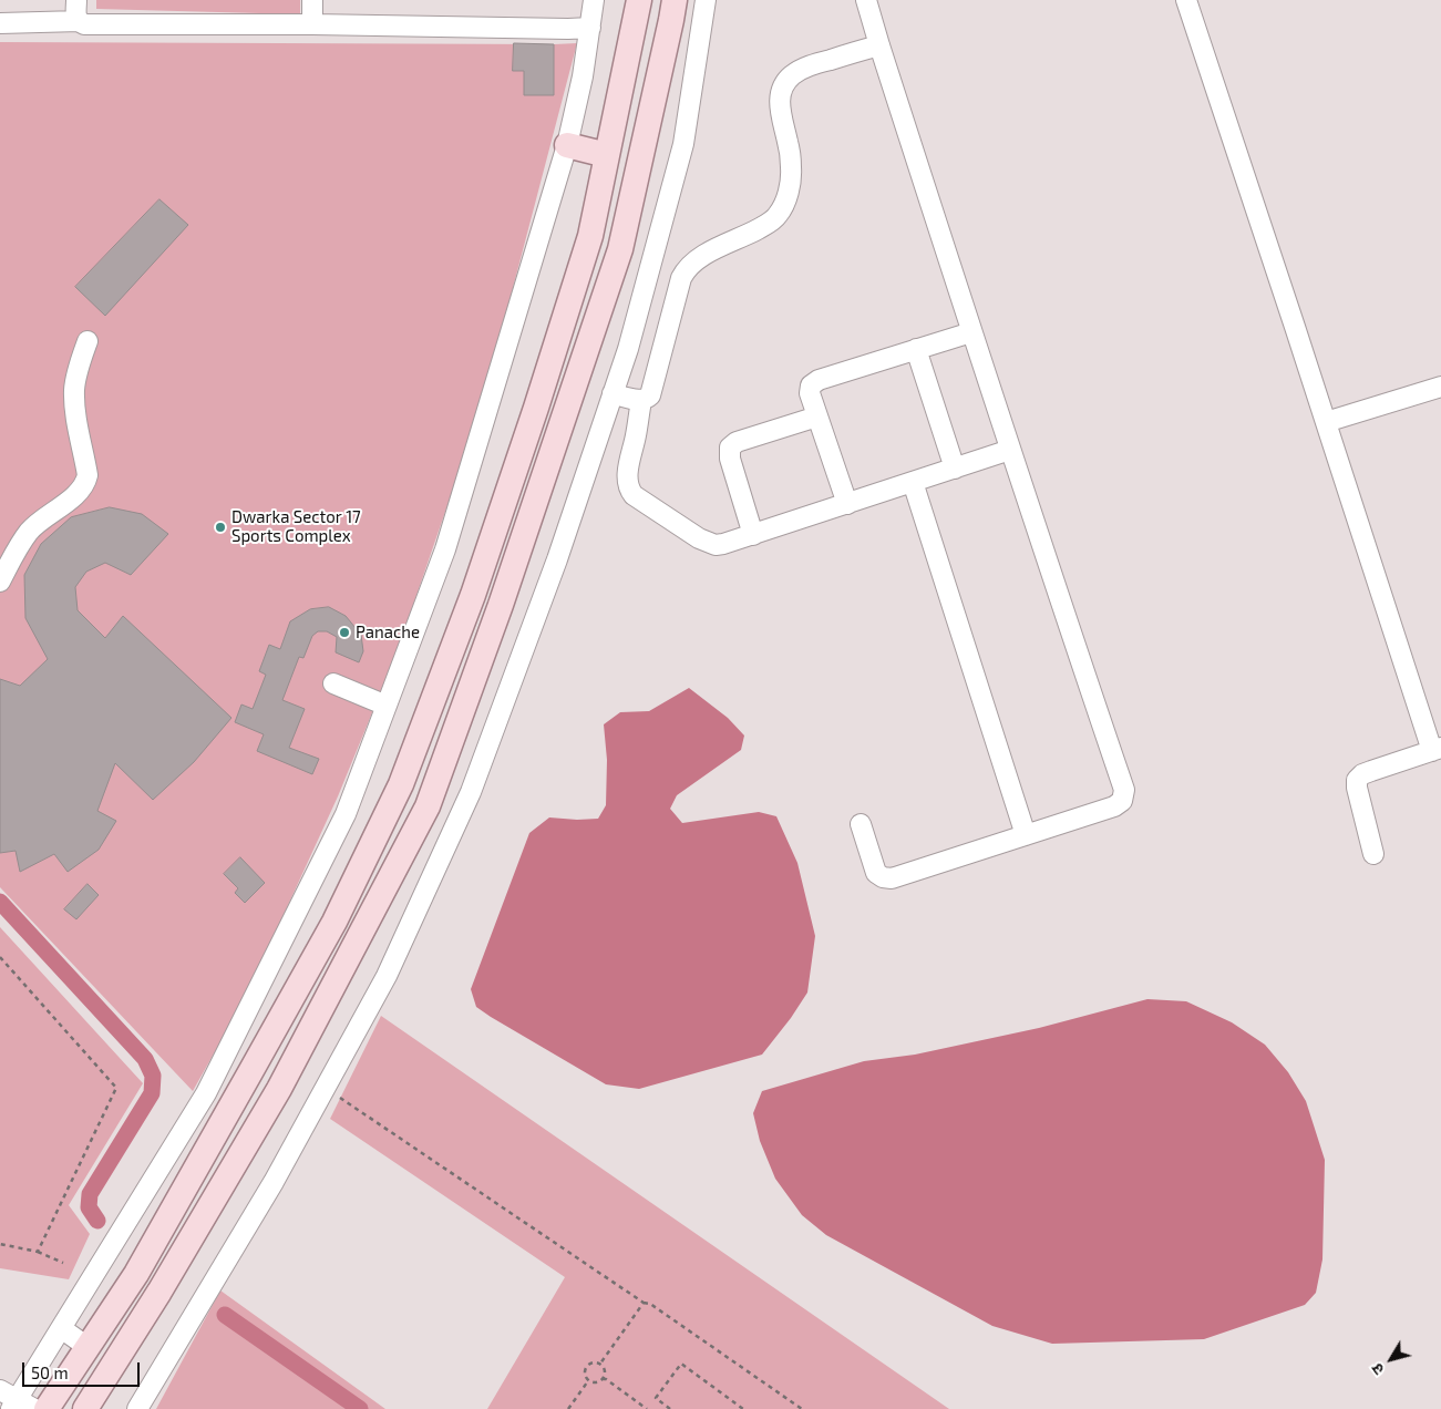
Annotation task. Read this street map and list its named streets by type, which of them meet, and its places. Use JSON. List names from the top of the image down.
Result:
{
  "places": ["Dwarka Sector 17 Sports Complex", "Panache"],
  "scale_bar": "50 m",
  "north": "bottom left"
}
